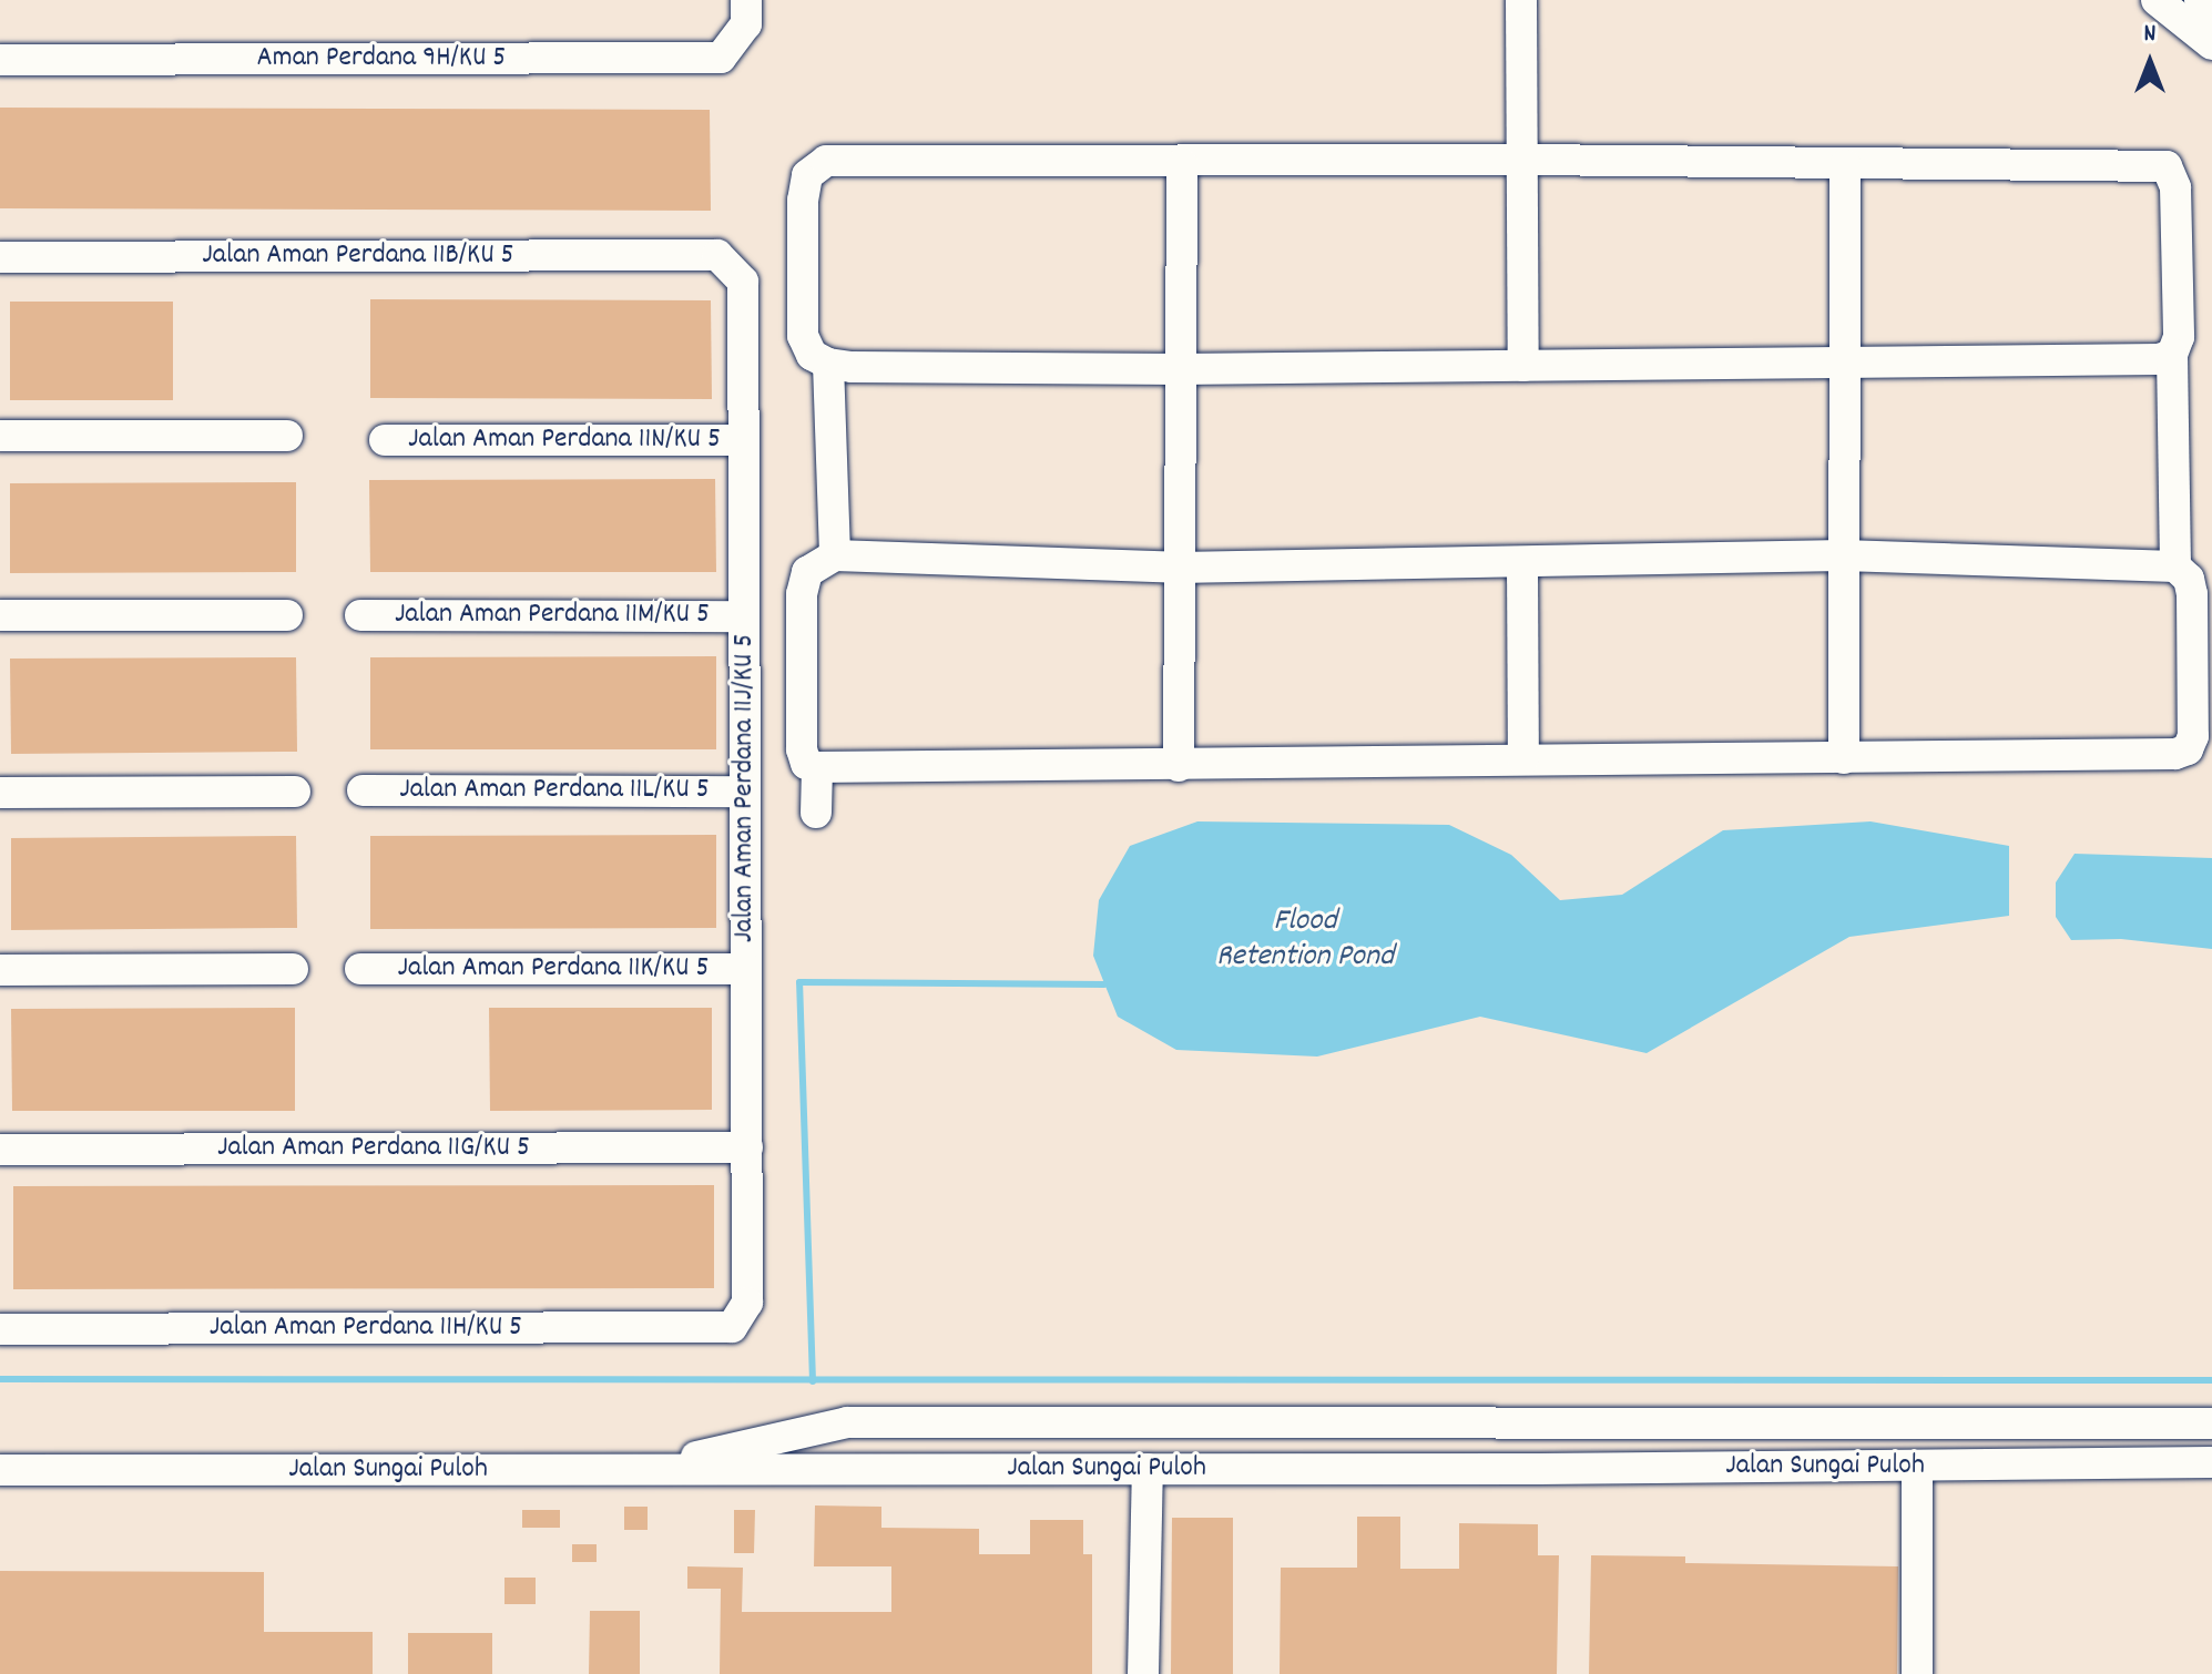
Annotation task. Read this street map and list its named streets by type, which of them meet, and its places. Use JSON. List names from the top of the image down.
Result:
{
  "streets": {
    "street": [
      "Aman Perdana 9H/KU 5",
      "Jalan Aman Perdana 11B/KU 5",
      "Jalan Aman Perdana 11N/KU 5",
      "Jalan Aman Perdana 11M/KU 5",
      "Jalan Aman Perdana 11J/KU 5",
      "Jalan Aman Perdana 11L/KU 5",
      "Jalan Aman Perdana 11K/KU 5",
      "Jalan Aman Perdana 11G/KU 5",
      "Jalan Aman Perdana 11H/KU 5",
      "Jalan Sungai Puloh"
    ]
  },
  "crossings": [
    ["Jalan Aman Perdana 11B/KU 5", "Jalan Aman Perdana 11J/KU 5"],
    ["Jalan Aman Perdana 11N/KU 5", "Jalan Aman Perdana 11J/KU 5"],
    ["Jalan Aman Perdana 11M/KU 5", "Jalan Aman Perdana 11J/KU 5"],
    ["Jalan Aman Perdana 11J/KU 5", "Jalan Aman Perdana 11L/KU 5"],
    ["Jalan Aman Perdana 11J/KU 5", "Jalan Aman Perdana 11K/KU 5"],
    ["Jalan Aman Perdana 11J/KU 5", "Jalan Aman Perdana 11G/KU 5"],
    ["Jalan Aman Perdana 11J/KU 5", "Jalan Aman Perdana 11H/KU 5"]
  ],
  "water": ["Flood Retention Pond"],
  "north": "top"
}
